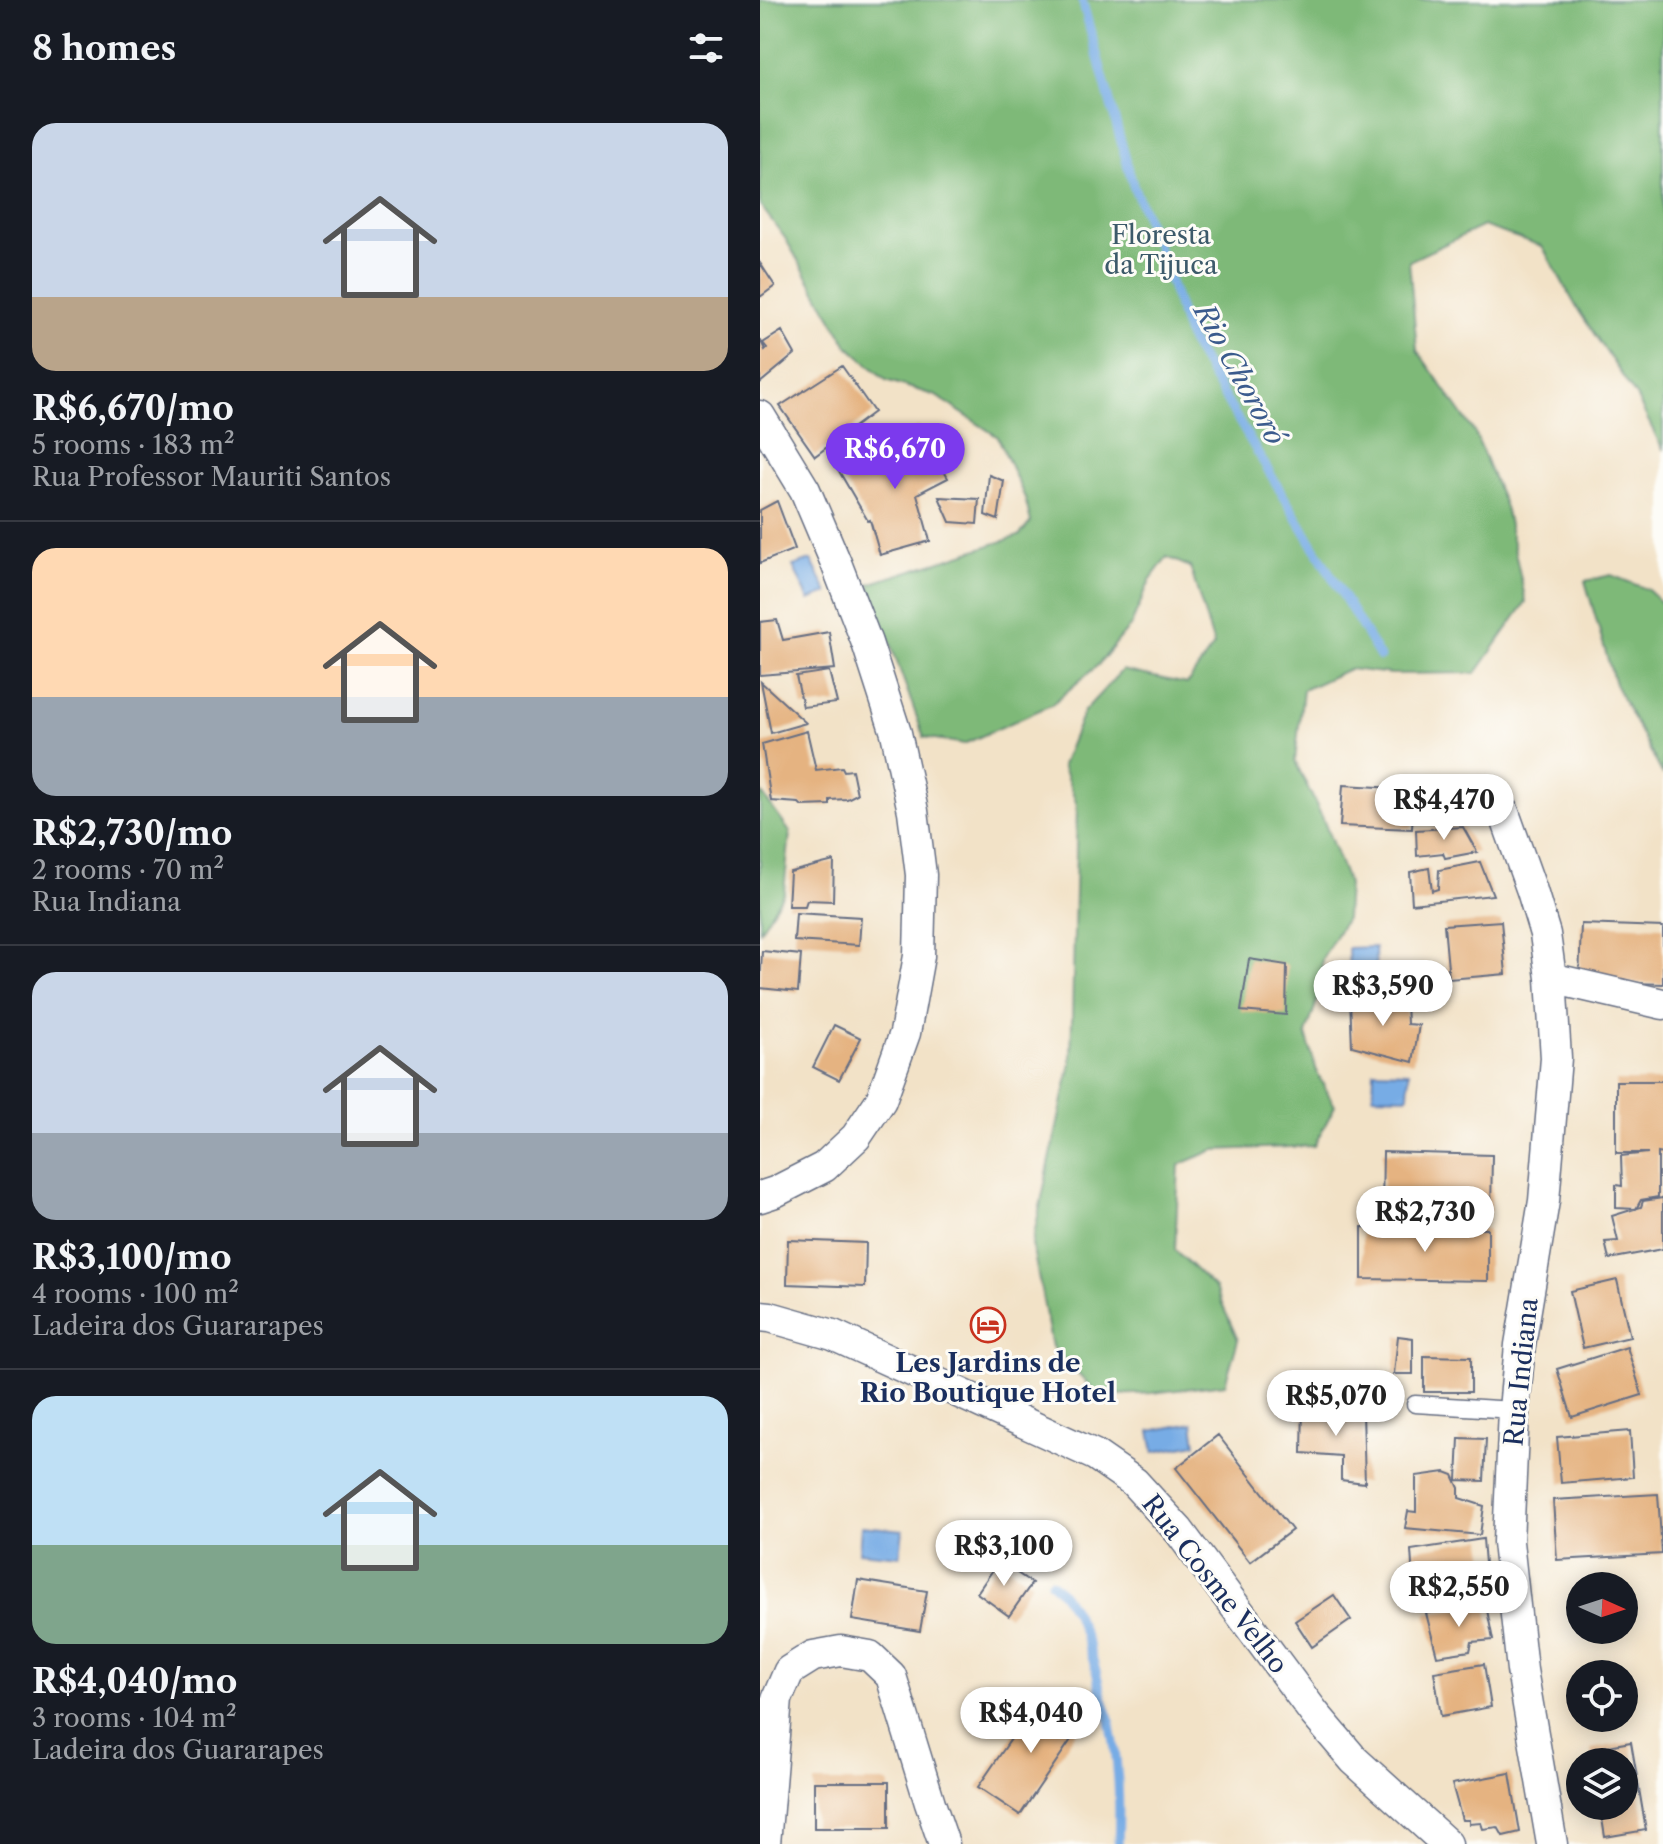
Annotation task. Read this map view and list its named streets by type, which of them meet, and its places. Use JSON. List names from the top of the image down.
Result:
{
  "streets": {
    "street": ["Rua Indiana", "Rua Cosme Velho"]
  },
  "water": ["Rio Chororó"],
  "parks": ["Floresta da Tijuca"],
  "places": {
    "hotel": ["Les Jardins de Rio Boutique Hotel"]
  },
  "north": "right",
  "page": {
    "heading": "8 homes",
    "list": [
      {
        "name": "R$6,670/mo",
        "note": "5 rooms · 183 m² · Rua Professor Mauriti Santos"
      },
      {
        "name": "R$2,730/mo",
        "note": "2 rooms · 70 m² · Rua Indiana"
      },
      {
        "name": "R$3,100/mo",
        "note": "4 rooms · 100 m² · Ladeira dos Guararapes"
      },
      {
        "name": "R$4,040/mo",
        "note": "3 rooms · 104 m² · Ladeira dos Guararapes"
      }
    ],
    "price": [
      "R$6,670",
      "R$4,470",
      "R$3,590",
      "R$2,730",
      "R$5,070",
      "R$3,100",
      "R$2,550",
      "R$4,040"
    ]
  }
}
